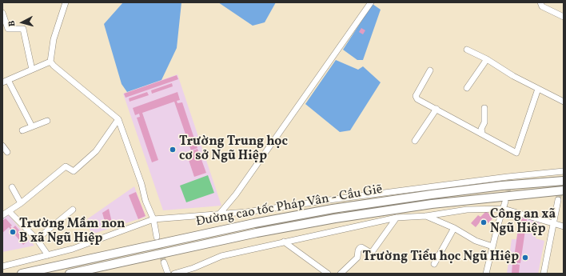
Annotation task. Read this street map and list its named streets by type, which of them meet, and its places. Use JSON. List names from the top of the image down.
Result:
{
  "streets": {
    "highway": ["Đường cao tốc Pháp Vân - Cầu Giẽ"]
  },
  "places": [
    "Trường Trung học cơ sở Ngũ Hiệp",
    "Công an xã Ngũ Hiệp",
    "Trường Mầm non B xã Ngũ Hiệp",
    "Trường Tiểu học Ngũ Hiệp"
  ],
  "north": "left"
}
